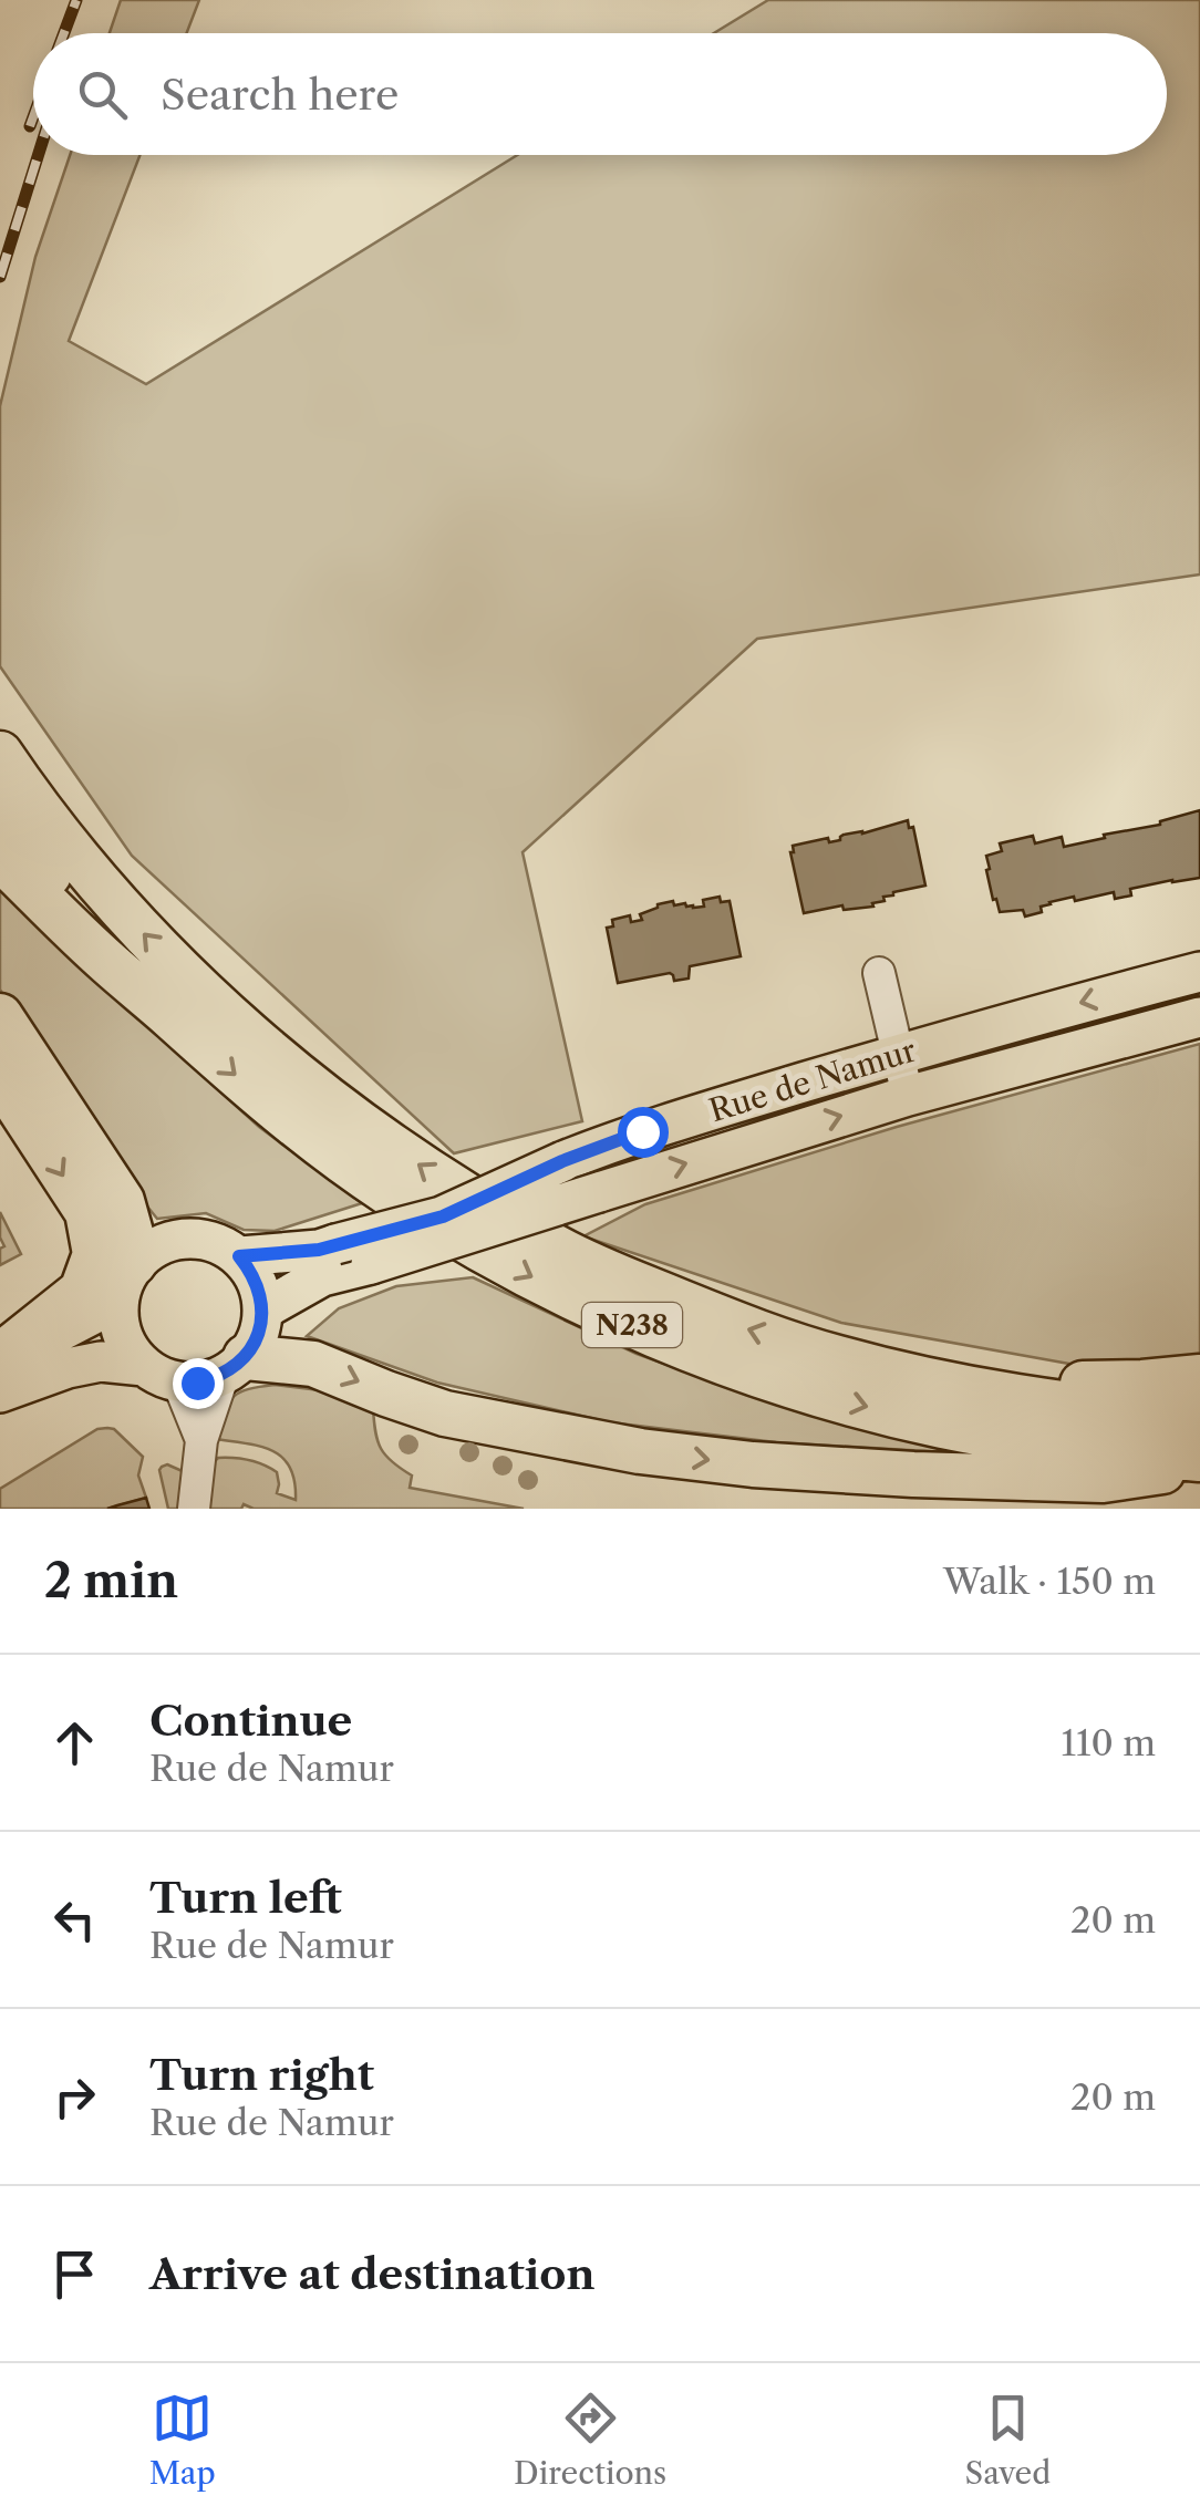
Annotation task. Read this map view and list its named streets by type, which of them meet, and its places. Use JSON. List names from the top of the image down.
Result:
{
  "streets": {
    "highway": ["N238"],
    "main road": ["Rue de Namur"]
  },
  "page": {
    "search": "Search here",
    "heading": ["2 min", "Walk · 150 m"],
    "list": [
      ["Continue", "Rue de Namur", "110 m"],
      ["Turn left", "Rue de Namur", "20 m"],
      ["Turn right", "Rue de Namur", "20 m"],
      "Arrive at destination"
    ],
    "nav": ["Map", "Directions", "Saved"]
  }
}
